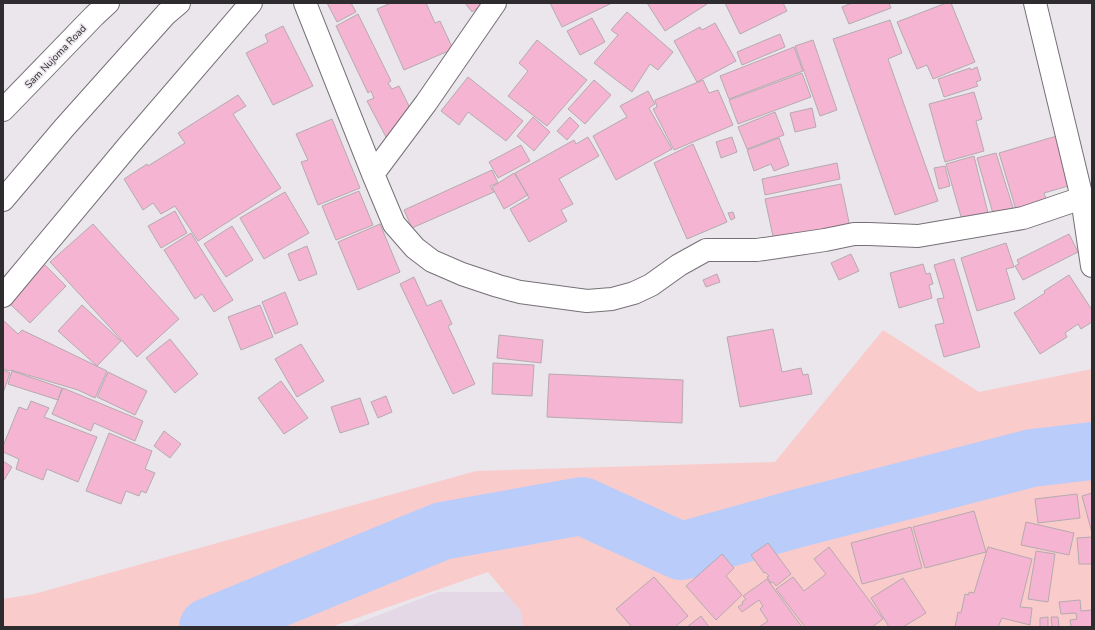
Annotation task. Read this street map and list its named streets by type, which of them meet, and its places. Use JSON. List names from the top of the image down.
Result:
{
  "streets": {
    "main road": ["Sam Nujoma Road"]
  }
}
